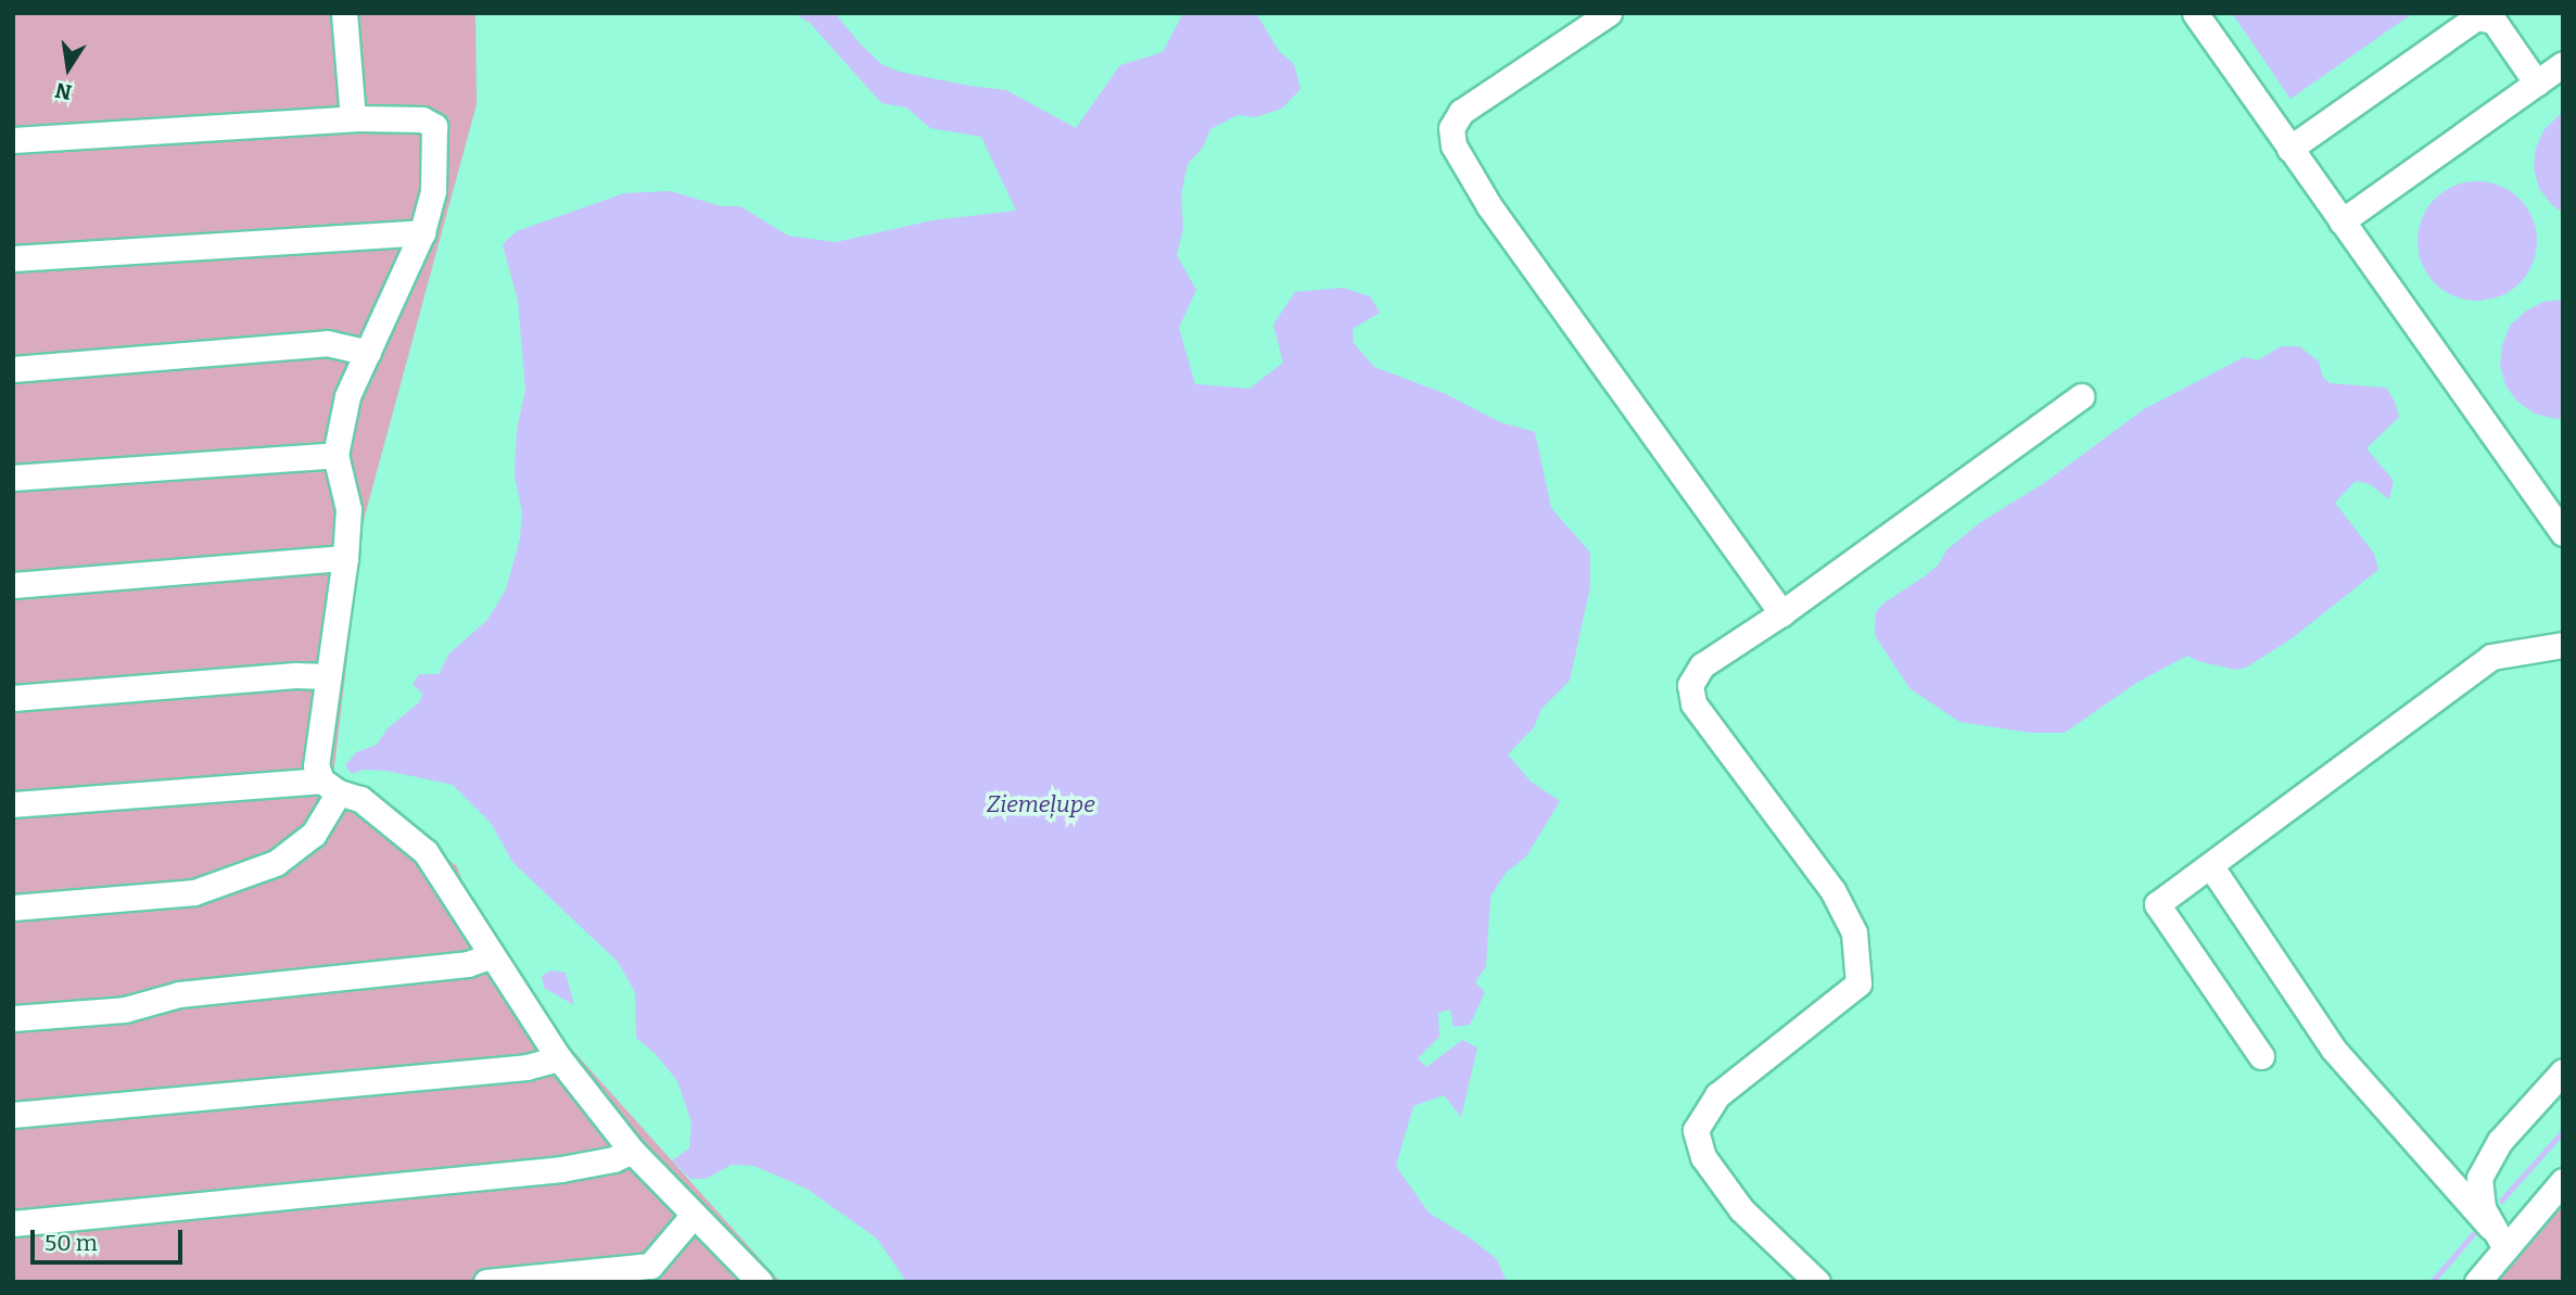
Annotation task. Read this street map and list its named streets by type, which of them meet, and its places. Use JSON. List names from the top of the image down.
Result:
{
  "water": ["Ziemeļupe"],
  "scale_bar": "50 m",
  "north": "bottom"
}
